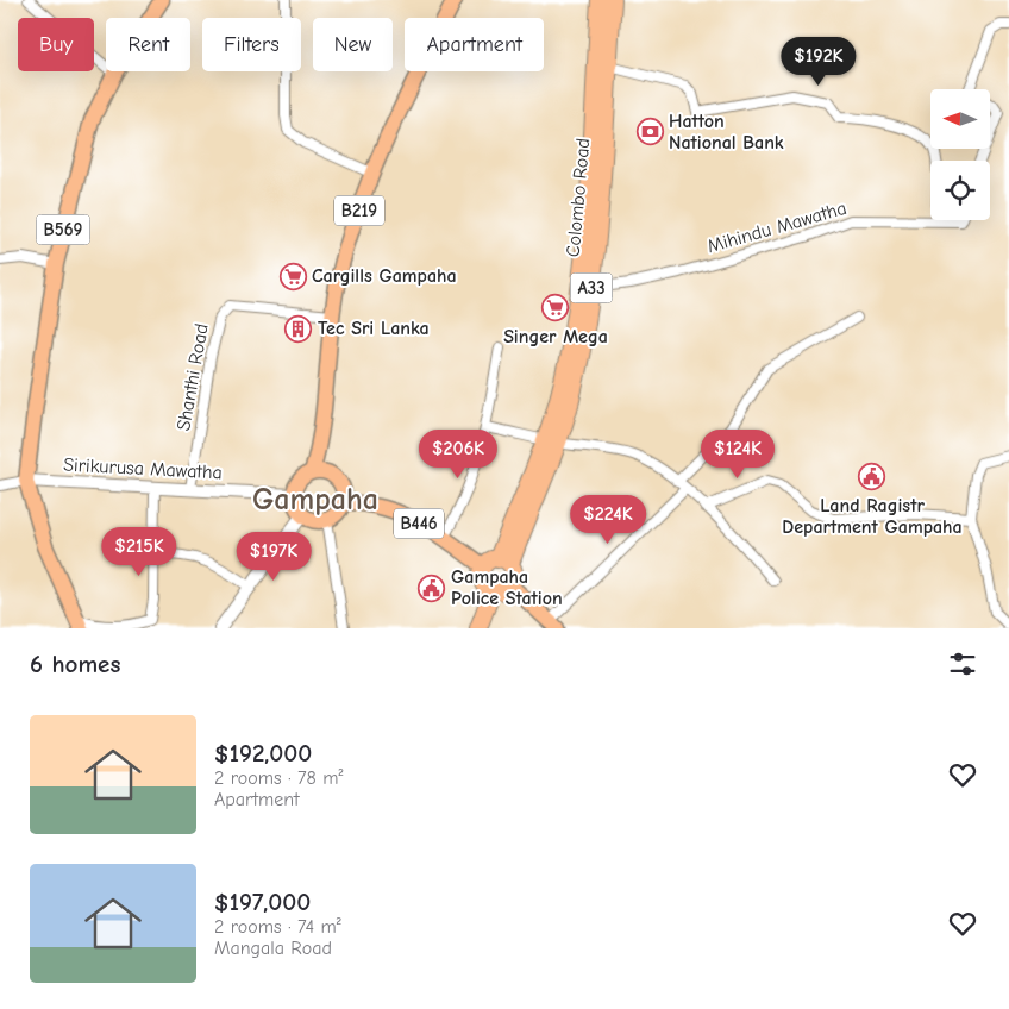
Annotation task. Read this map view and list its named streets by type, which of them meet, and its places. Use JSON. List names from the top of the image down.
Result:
{
  "streets": {
    "highway": ["Colombo Road", "A33"],
    "main road": ["B219", "B569", "B446"],
    "street": ["Mihindu Mawatha", "Shanthi Road", "Sirikurusa Mawatha"]
  },
  "crossings": [
    ["Colombo Road", "Mihindu Mawatha"],
    ["Colombo Road", "B446"],
    ["B219", "Shanthi Road"],
    ["B219", "Sirikurusa Mawatha"],
    ["B219", "B446"],
    ["B569", "Sirikurusa Mawatha"],
    ["Shanthi Road", "Sirikurusa Mawatha"],
    ["Sirikurusa Mawatha", "B446"]
  ],
  "districts": ["Gampaha"],
  "places": {
    "bank": ["Hatton National Bank"],
    "supermarket": ["Cargills Gampaha", "Singer Mega"],
    "building": ["Tec Sri Lanka"],
    "public building": ["Land Ragistr Department Gampaha", "Gampaha Police Station"]
  },
  "north": "left",
  "page": {
    "chip": [
      "Buy",
      "Rent",
      "Filters",
      "New",
      "Apartment"
    ],
    "price": [
      "$192K",
      "$206K",
      "$124K",
      "$224K",
      "$215K",
      "$197K"
    ],
    "heading": "6 homes",
    "list": [
      {
        "name": "$192,000",
        "note": "2 rooms · 78 m² · Apartment"
      },
      {
        "name": "$197,000",
        "note": "2 rooms · 74 m² · Mangala Road"
      }
    ]
  }
}
